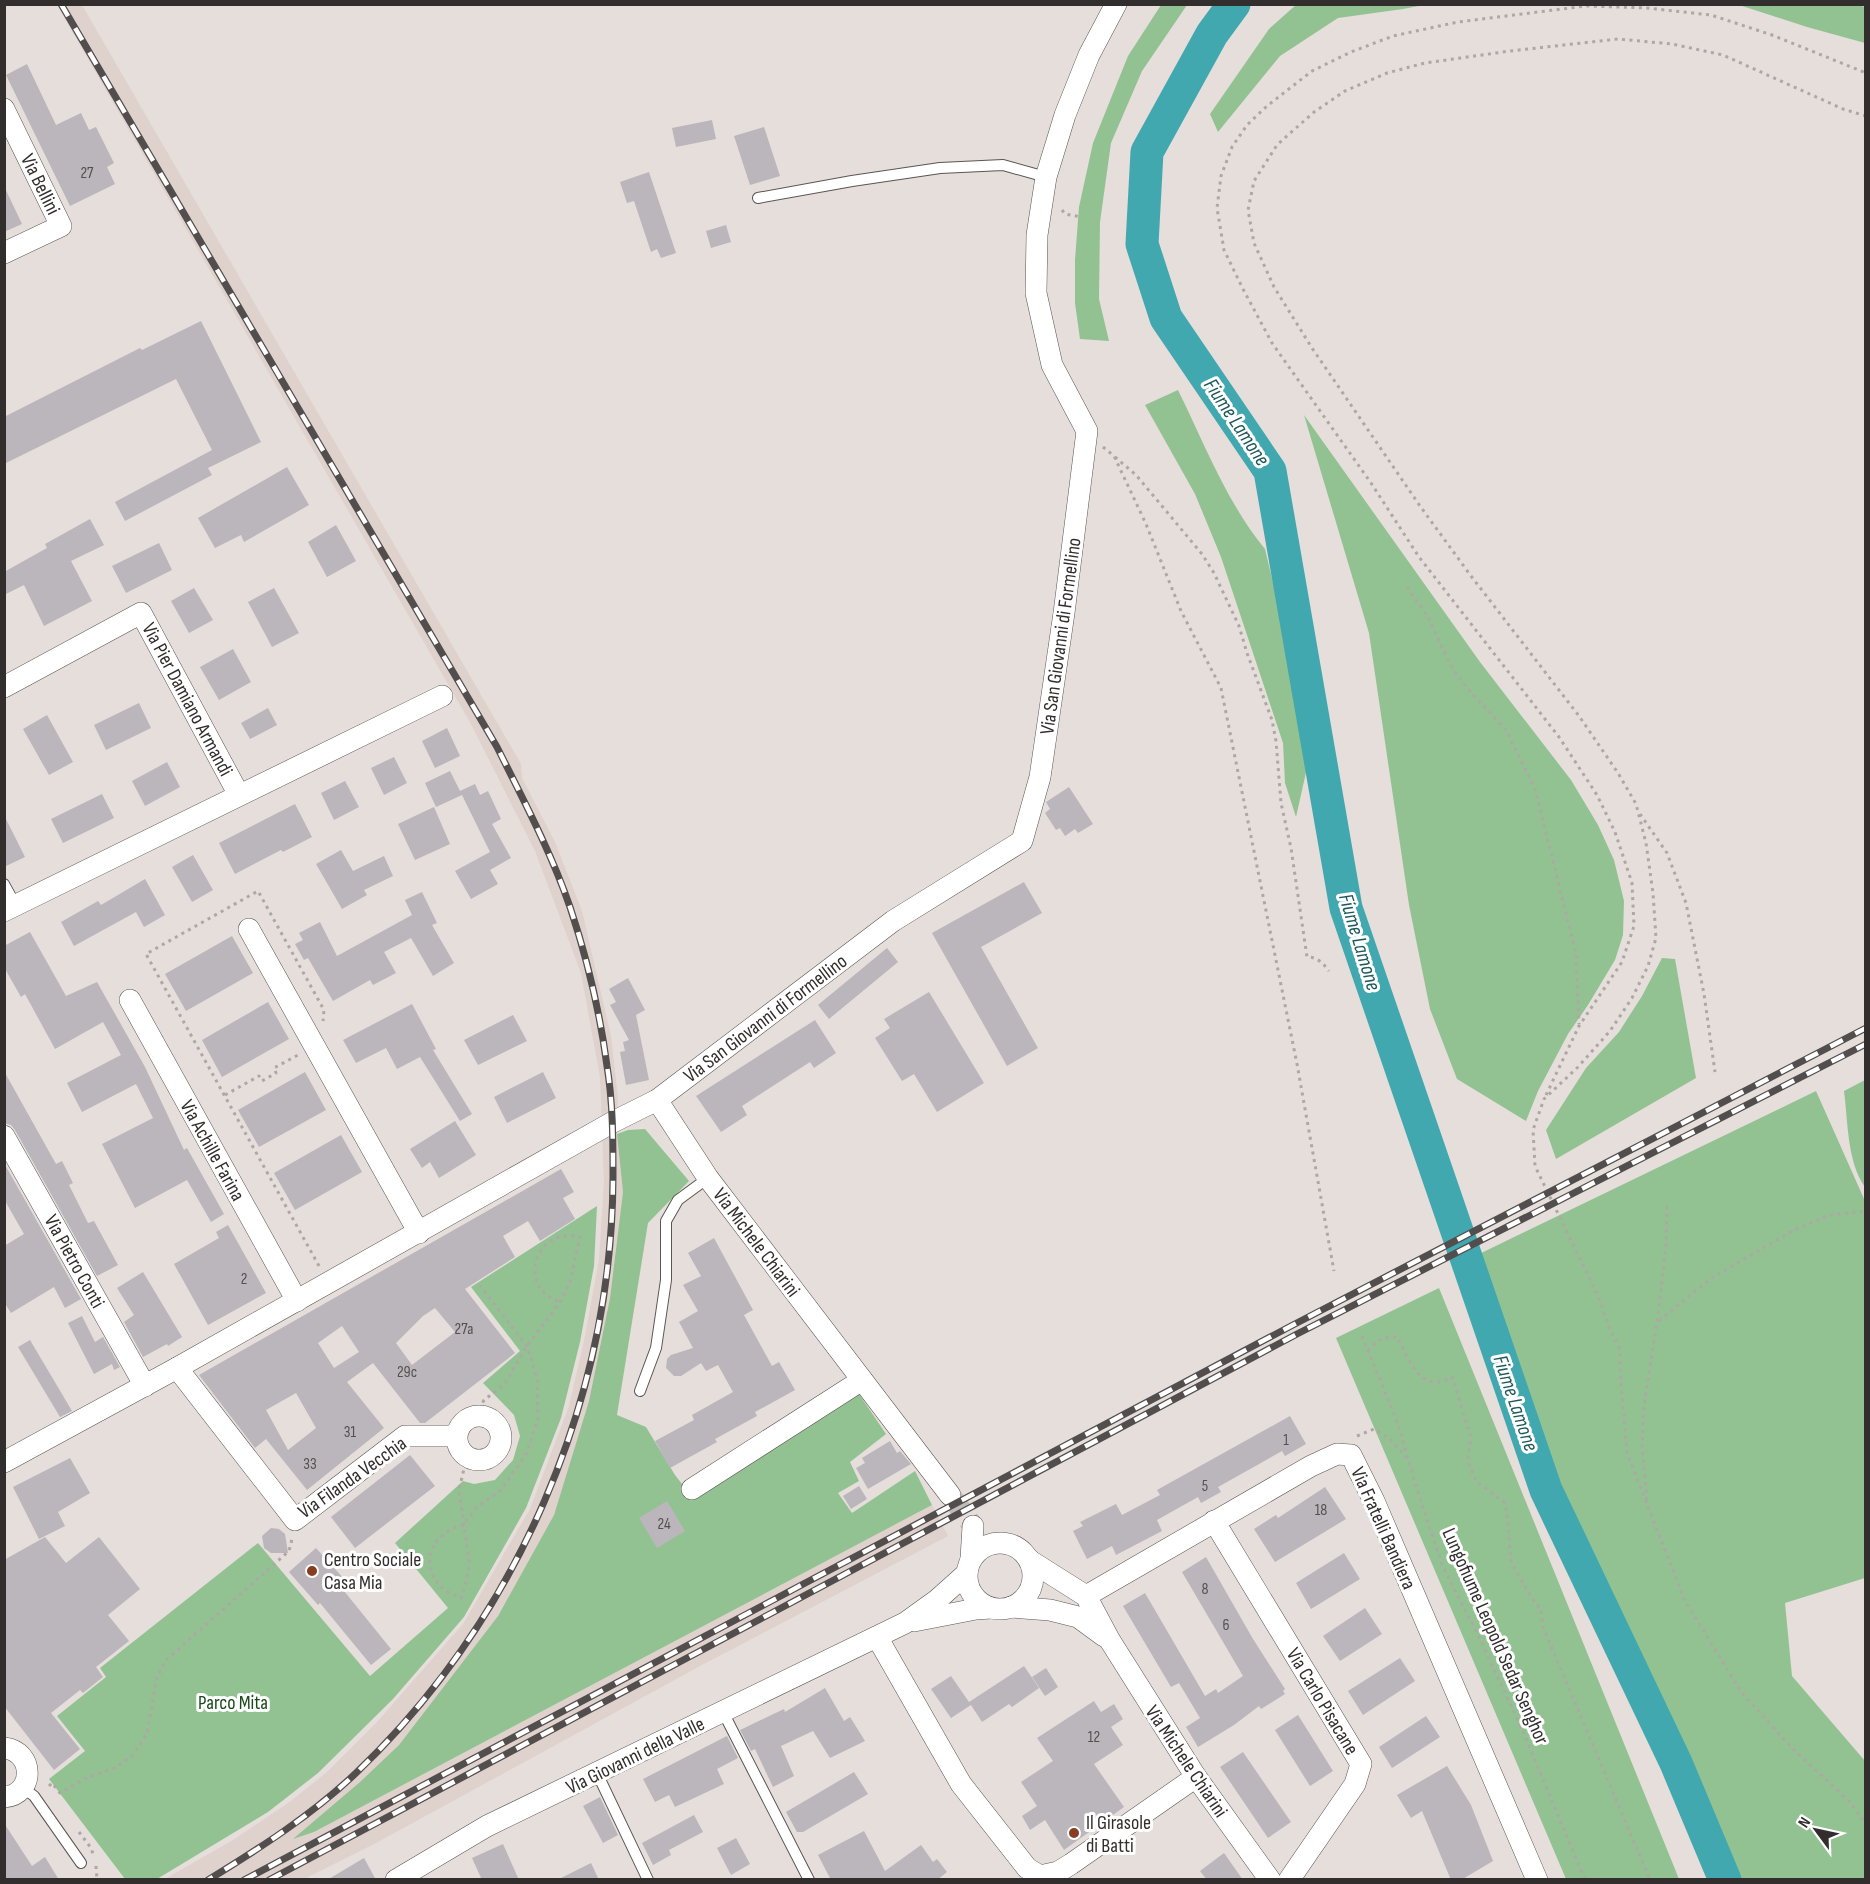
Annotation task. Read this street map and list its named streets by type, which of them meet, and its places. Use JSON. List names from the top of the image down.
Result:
{
  "streets": {
    "street": [
      "Via Bellini",
      "Via San Giovanni di Formellino",
      "Via Pier Damiano Armandi",
      "Via Achille Farina",
      "Via Michele Chiarini",
      "Via Pietro Conti",
      "Via Filanda Vecchia",
      "Via Fratelli Bandiera",
      "Via Carlo Pisacane",
      "Via Giovanni della Valle"
    ],
    "path": ["Lungofiume Leopold Sedar Senghor"]
  },
  "crossings": [
    ["Via San Giovanni di Formellino", "Via Michele Chiarini"],
    ["Via Michele Chiarini", "Via Fratelli Bandiera"],
    ["Via Michele Chiarini", "Via Giovanni della Valle"],
    ["Via Fratelli Bandiera", "Via Carlo Pisacane"]
  ],
  "water": ["Fiume Lamone"],
  "parks": ["Parco Mita"],
  "places": ["Centro Sociale Casa Mia", "Il Girasole di Batti"],
  "house_numbers": [
    "27",
    "2",
    "27a",
    "29c",
    "31",
    "1",
    "33",
    "5",
    "18",
    "24",
    "8",
    "6",
    "12"
  ],
  "north": "top left"
}
